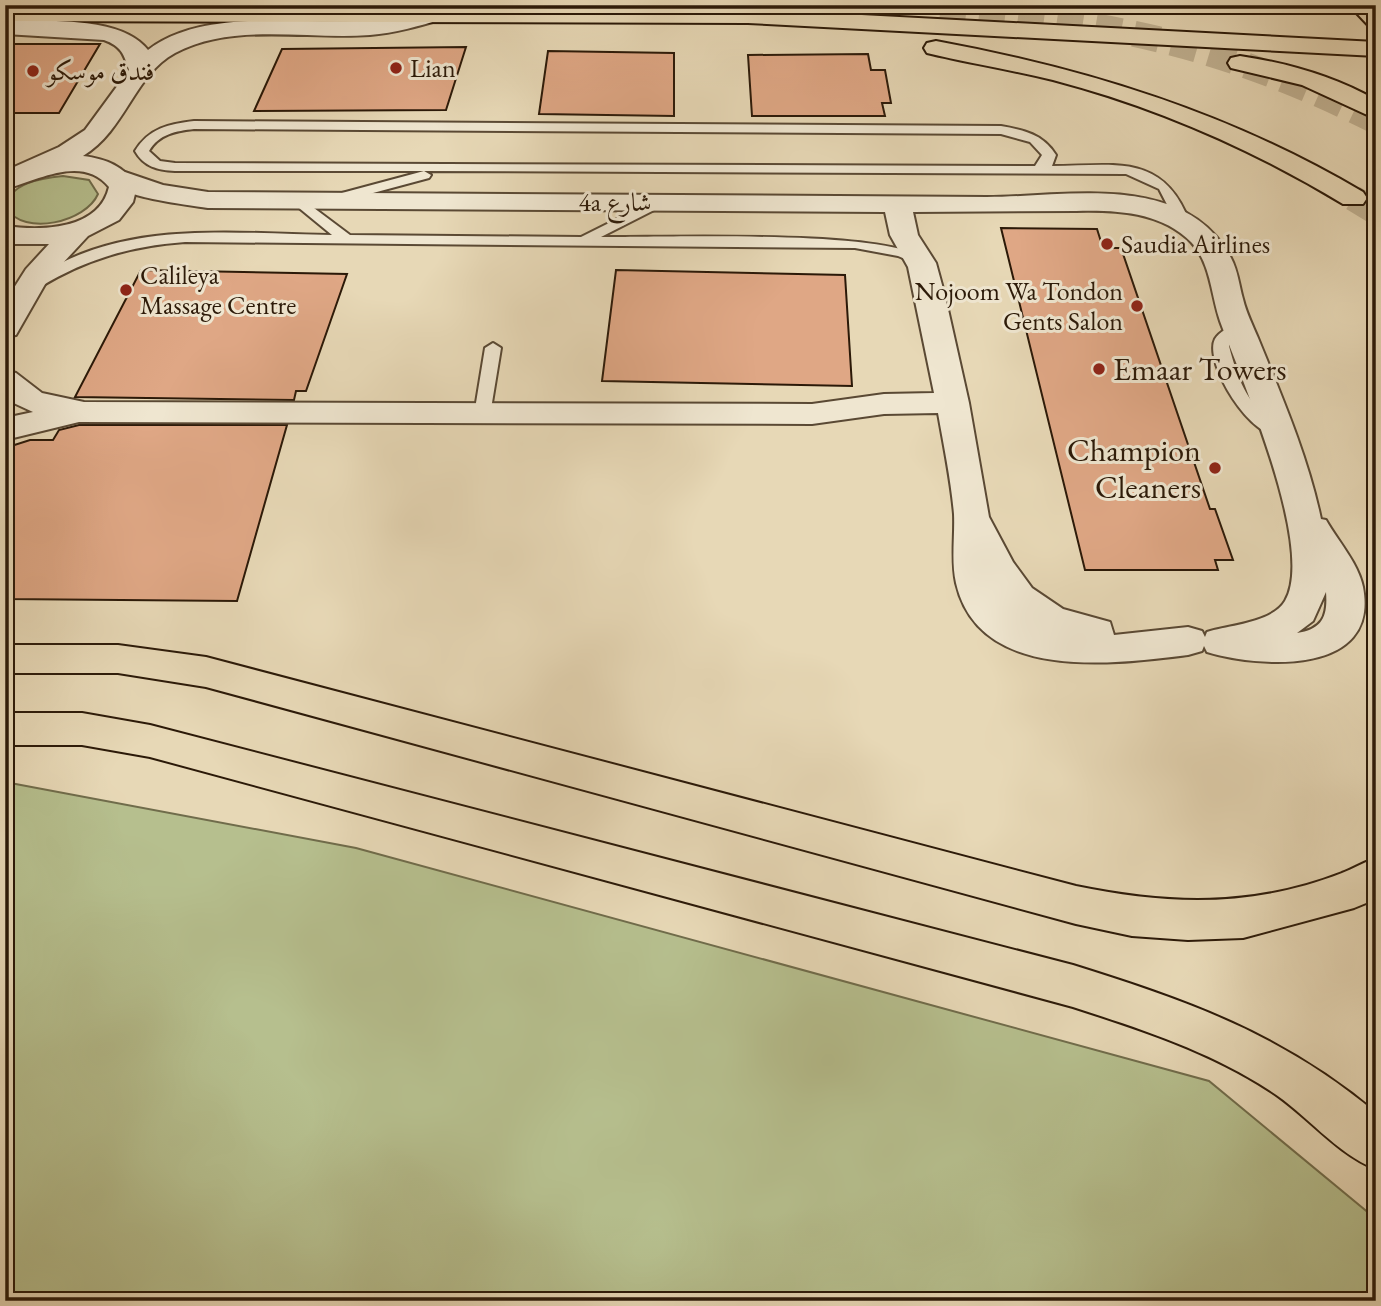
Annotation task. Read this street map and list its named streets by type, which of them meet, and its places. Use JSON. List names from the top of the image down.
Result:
{
  "streets": {
    "street": ["4a شارع"]
  },
  "places": [
    "Lian",
    "فندق موسكو",
    "Saudia Airlines",
    "Calileya Massage Centre",
    "Nojoom Wa Tondon Gents Salon",
    "Emaar Towers",
    "Champion Cleaners"
  ]
}
